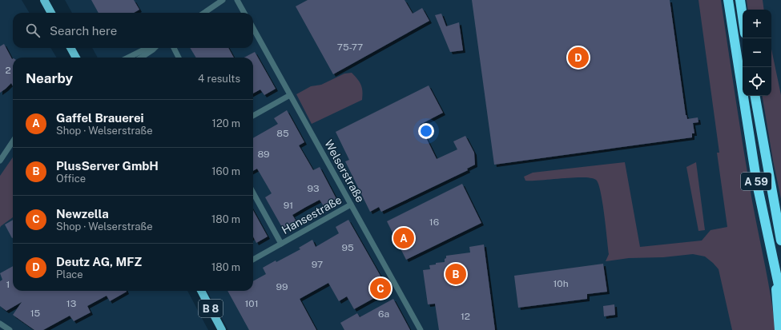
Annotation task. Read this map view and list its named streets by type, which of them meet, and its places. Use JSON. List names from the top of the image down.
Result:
{
  "streets": {
    "highway": ["A 59"],
    "main road": ["B 8"],
    "street": ["Welserstraße", "Hansestraße"]
  },
  "crossings": [
    ["Welserstraße", "Hansestraße"]
  ],
  "house_numbers": [
    "75-77",
    "2",
    "85",
    "89",
    "93",
    "91",
    "16",
    "95",
    "97",
    "10h",
    "1",
    "99",
    "13",
    "101",
    "15",
    "6a",
    "12"
  ],
  "page": {
    "map_buttons": ["+", "−"],
    "search": "Search here",
    "pins": [
      "D",
      "A",
      "B",
      "C"
    ],
    "heading": ["Nearby", "4 results"],
    "list": [
      {
        "mark": "A",
        "name": "Gaffel Brauerei",
        "note": "Shop · Welserstraße",
        "value": "120 m"
      },
      {
        "mark": "B",
        "name": "PlusServer GmbH",
        "note": "Office",
        "value": "160 m"
      },
      {
        "mark": "C",
        "name": "Newzella",
        "note": "Shop · Welserstraße",
        "value": "180 m"
      },
      {
        "mark": "D",
        "name": "Deutz AG, MFZ",
        "note": "Place",
        "value": "180 m"
      }
    ]
  }
}
